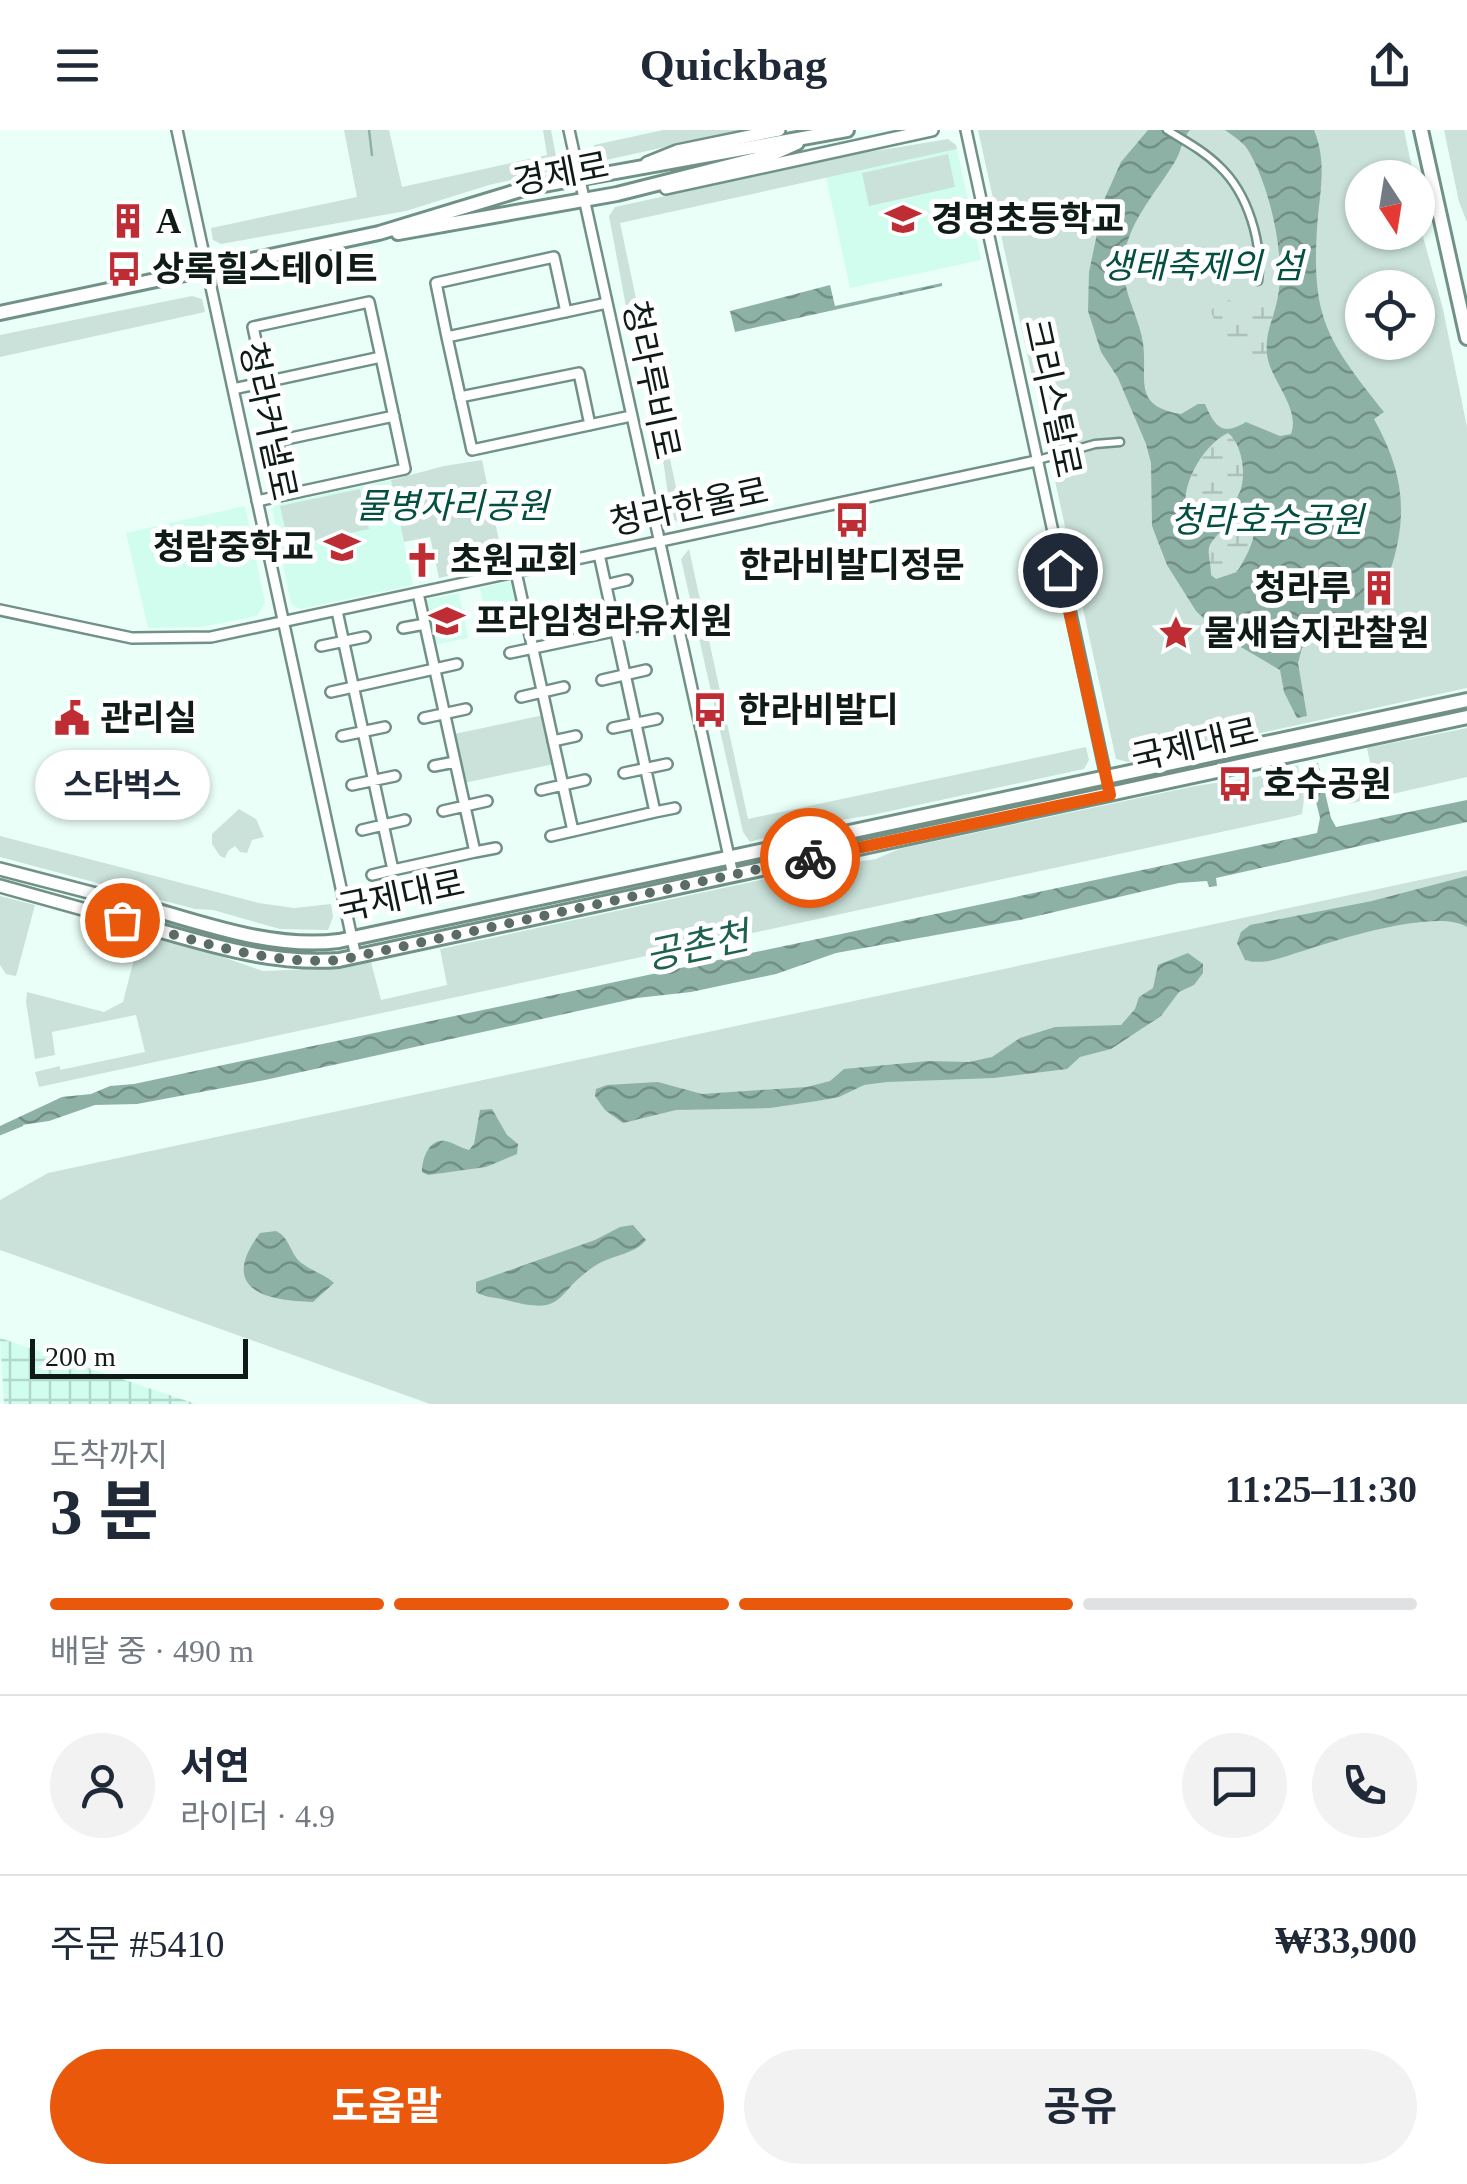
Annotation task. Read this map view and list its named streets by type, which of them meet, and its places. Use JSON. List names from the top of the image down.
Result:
{
  "streets": {
    "main road": ["경제로", "국제대로"],
    "street": [
      "청라루비로",
      "크리스탈로",
      "청라커낼로",
      "청라한울로"
    ]
  },
  "crossings": [
    ["경제로", "청라루비로"],
    ["경제로", "청라커낼로"],
    ["청라루비로", "청라한울로"],
    ["청라루비로", "국제대로"],
    ["크리스탈로", "청라한울로"],
    ["크리스탈로", "국제대로"],
    ["청라커낼로", "청라한울로"],
    ["청라커낼로", "국제대로"]
  ],
  "water": ["공촌천"],
  "parks": ["생태축제의 섬", "물병자리공원", "청라호수공원"],
  "places": {
    "school or university": ["경명초등학교", "청람중학교", "프라임청라유치원"],
    "building": ["A", "청라루"],
    "bus stop": [
      "상록힐스테이트",
      "한라비발디정문",
      "한라비발디",
      "호수공원"
    ],
    "church": ["초원교회"],
    "place": ["물새습지관찰원"],
    "public building": ["관리실"],
    "other": ["스타벅스"]
  },
  "scale_bar": "200 m",
  "north": "bottom",
  "page": {
    "header": "Quickbag",
    "bubble": "스타벅스",
    "scale": "200 m",
    "heading": ["3 분", "도착까지", "11:25–11:30"],
    "panel": [
      "서연",
      "라이더 · 4.9",
      "주문 #5410",
      "₩33,900"
    ],
    "bar": "배달 중 · 490 m",
    "buttons": ["도움말", "공유"]
  }
}
